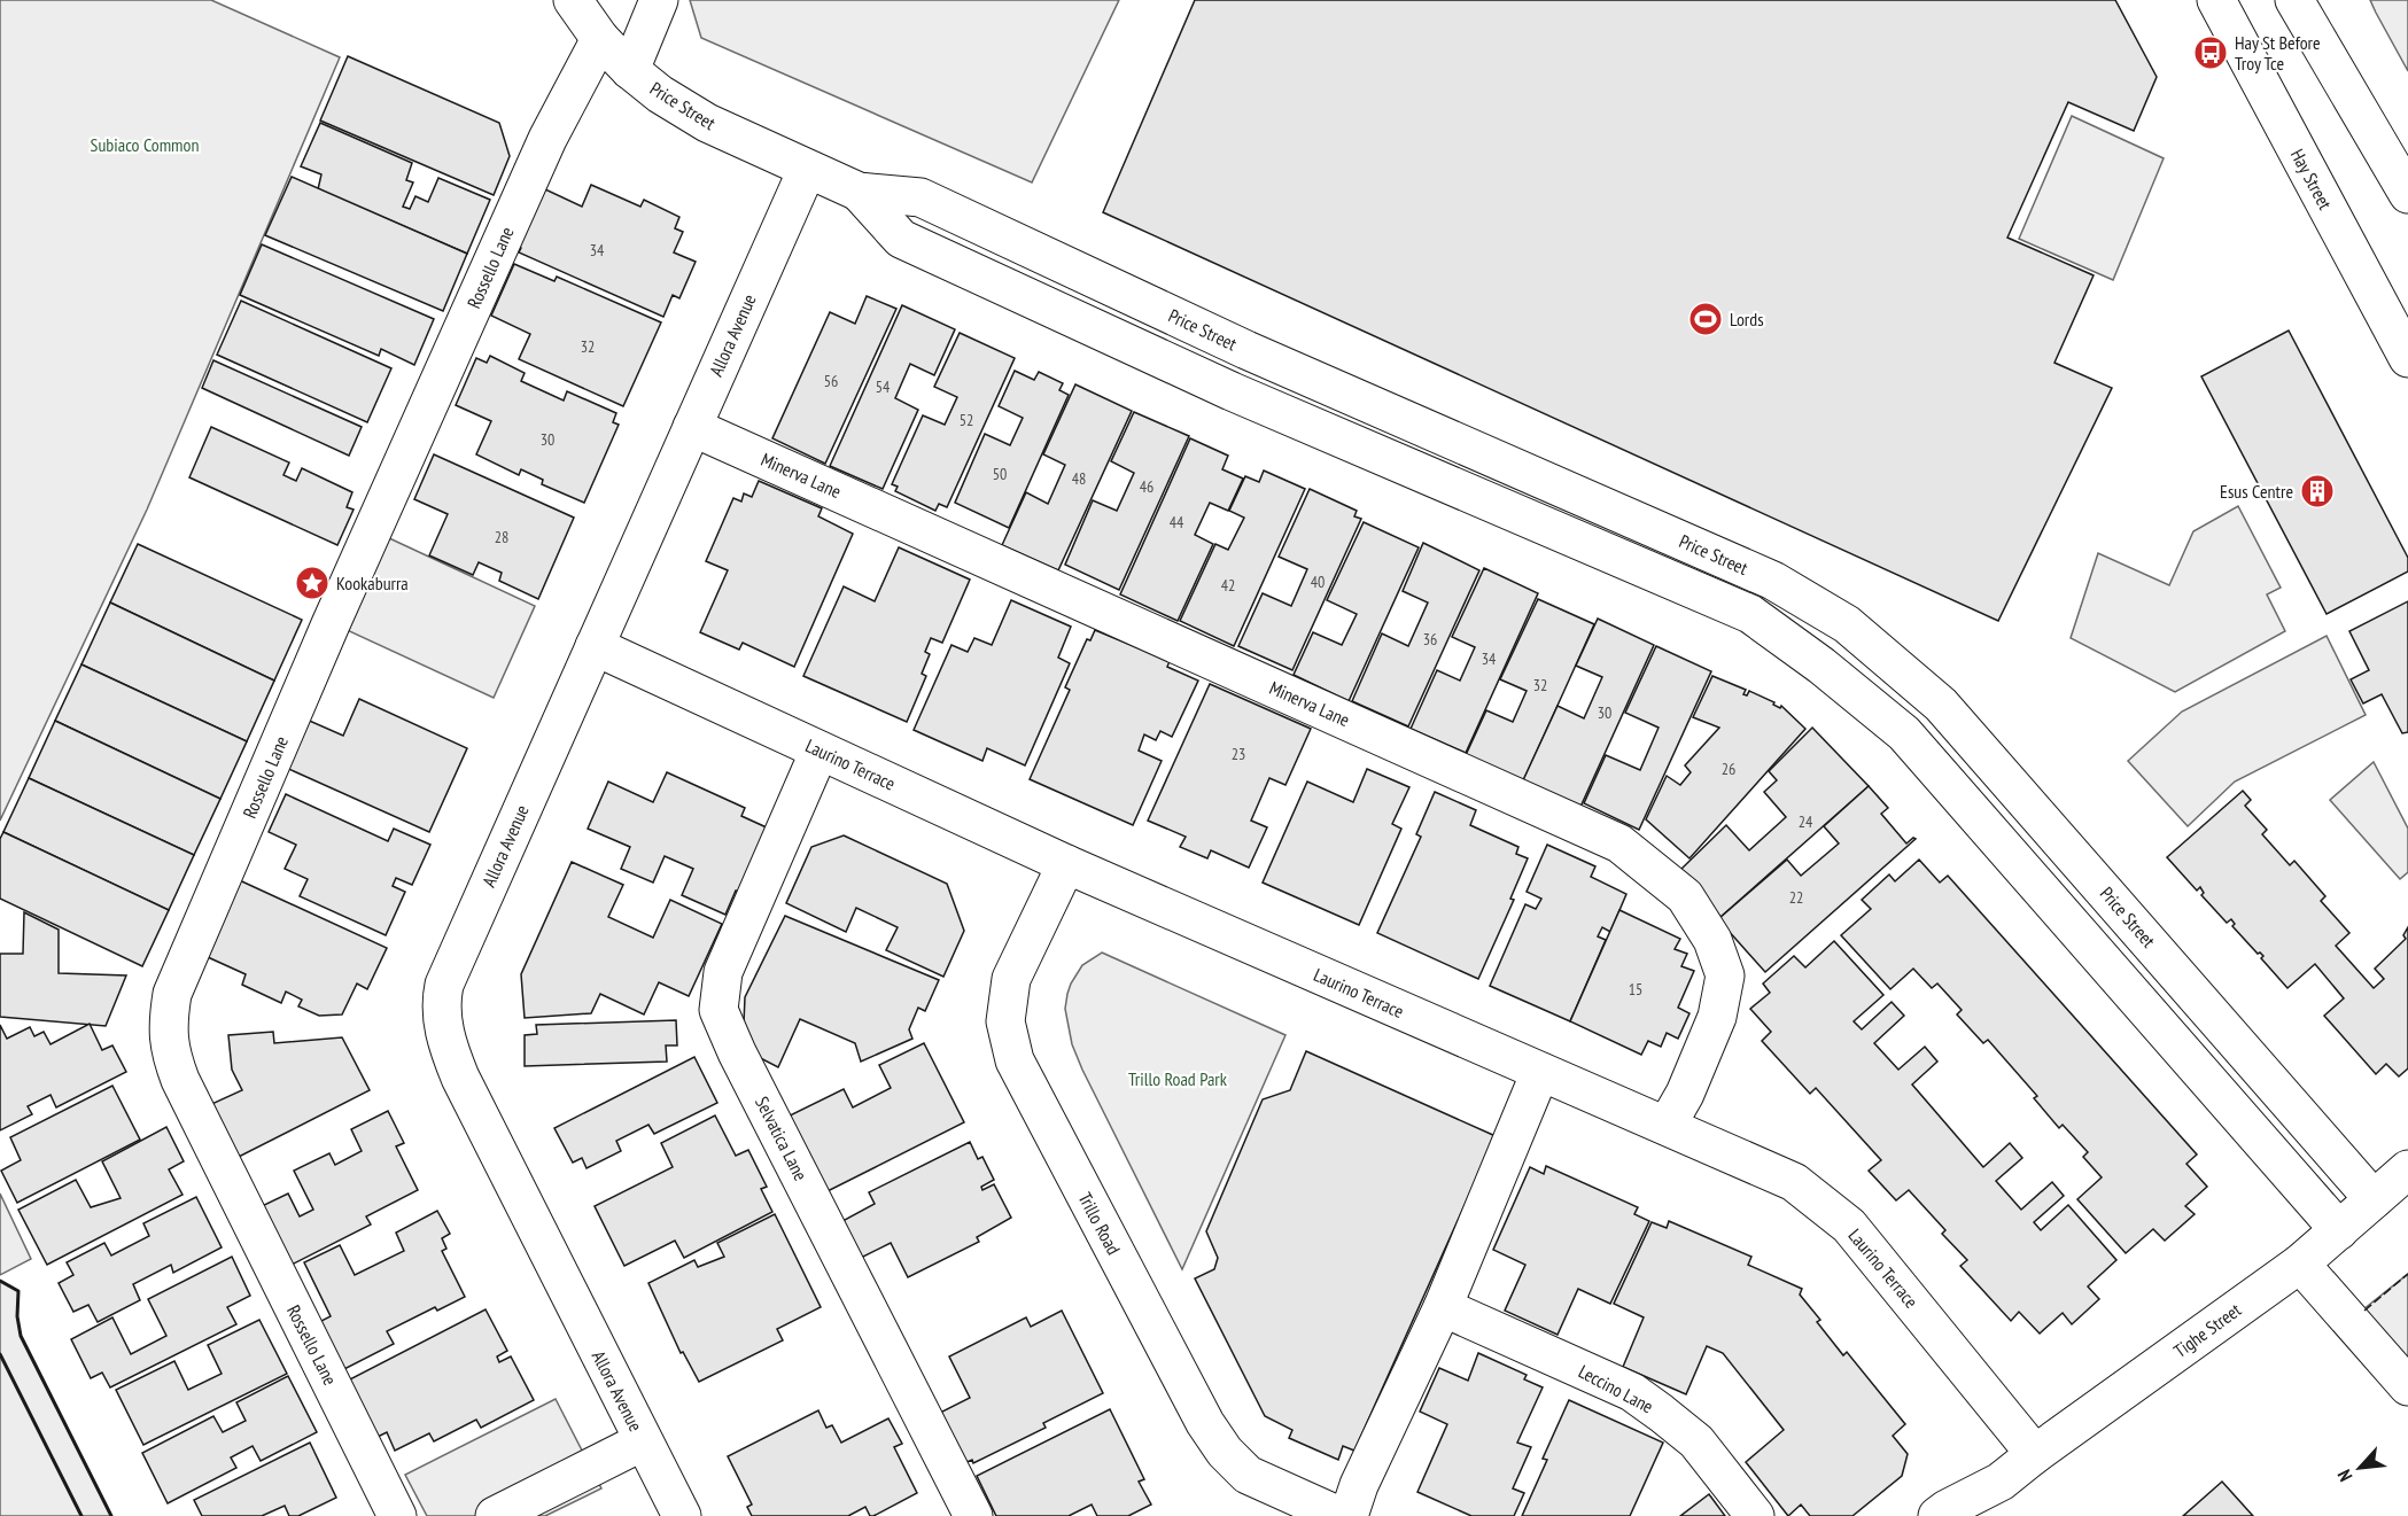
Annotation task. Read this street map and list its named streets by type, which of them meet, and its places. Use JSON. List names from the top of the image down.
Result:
{
  "streets": {
    "street": [
      "Price Street",
      "Hay Street",
      "Rossello Lane",
      "Allora Avenue",
      "Minerva Lane",
      "Laurino Terrace",
      "Selvatica Lane",
      "Trillo Road",
      "Tighe Street",
      "Leccino Lane"
    ]
  },
  "crossings": [
    ["Price Street", "Rossello Lane"],
    ["Price Street", "Allora Avenue"],
    ["Price Street", "Tighe Street"],
    ["Allora Avenue", "Minerva Lane"],
    ["Allora Avenue", "Laurino Terrace"],
    ["Minerva Lane", "Laurino Terrace"],
    ["Laurino Terrace", "Selvatica Lane"],
    ["Laurino Terrace", "Trillo Road"],
    ["Laurino Terrace", "Tighe Street"]
  ],
  "parks": ["Subiaco Common", "Trillo Road Park"],
  "places": {
    "bus stop": ["Hay St Before Troy Tce"],
    "sports": ["Lords"],
    "building": ["Esus Centre"],
    "place": ["Kookaburra"]
  },
  "house_numbers": [
    "34",
    "32",
    "56",
    "54",
    "52",
    "30",
    "50",
    "48",
    "46",
    "44",
    "28",
    "40",
    "42",
    "36",
    "34",
    "32",
    "30",
    "23",
    "26",
    "24",
    "22",
    "15"
  ],
  "north": "bottom left"
}
